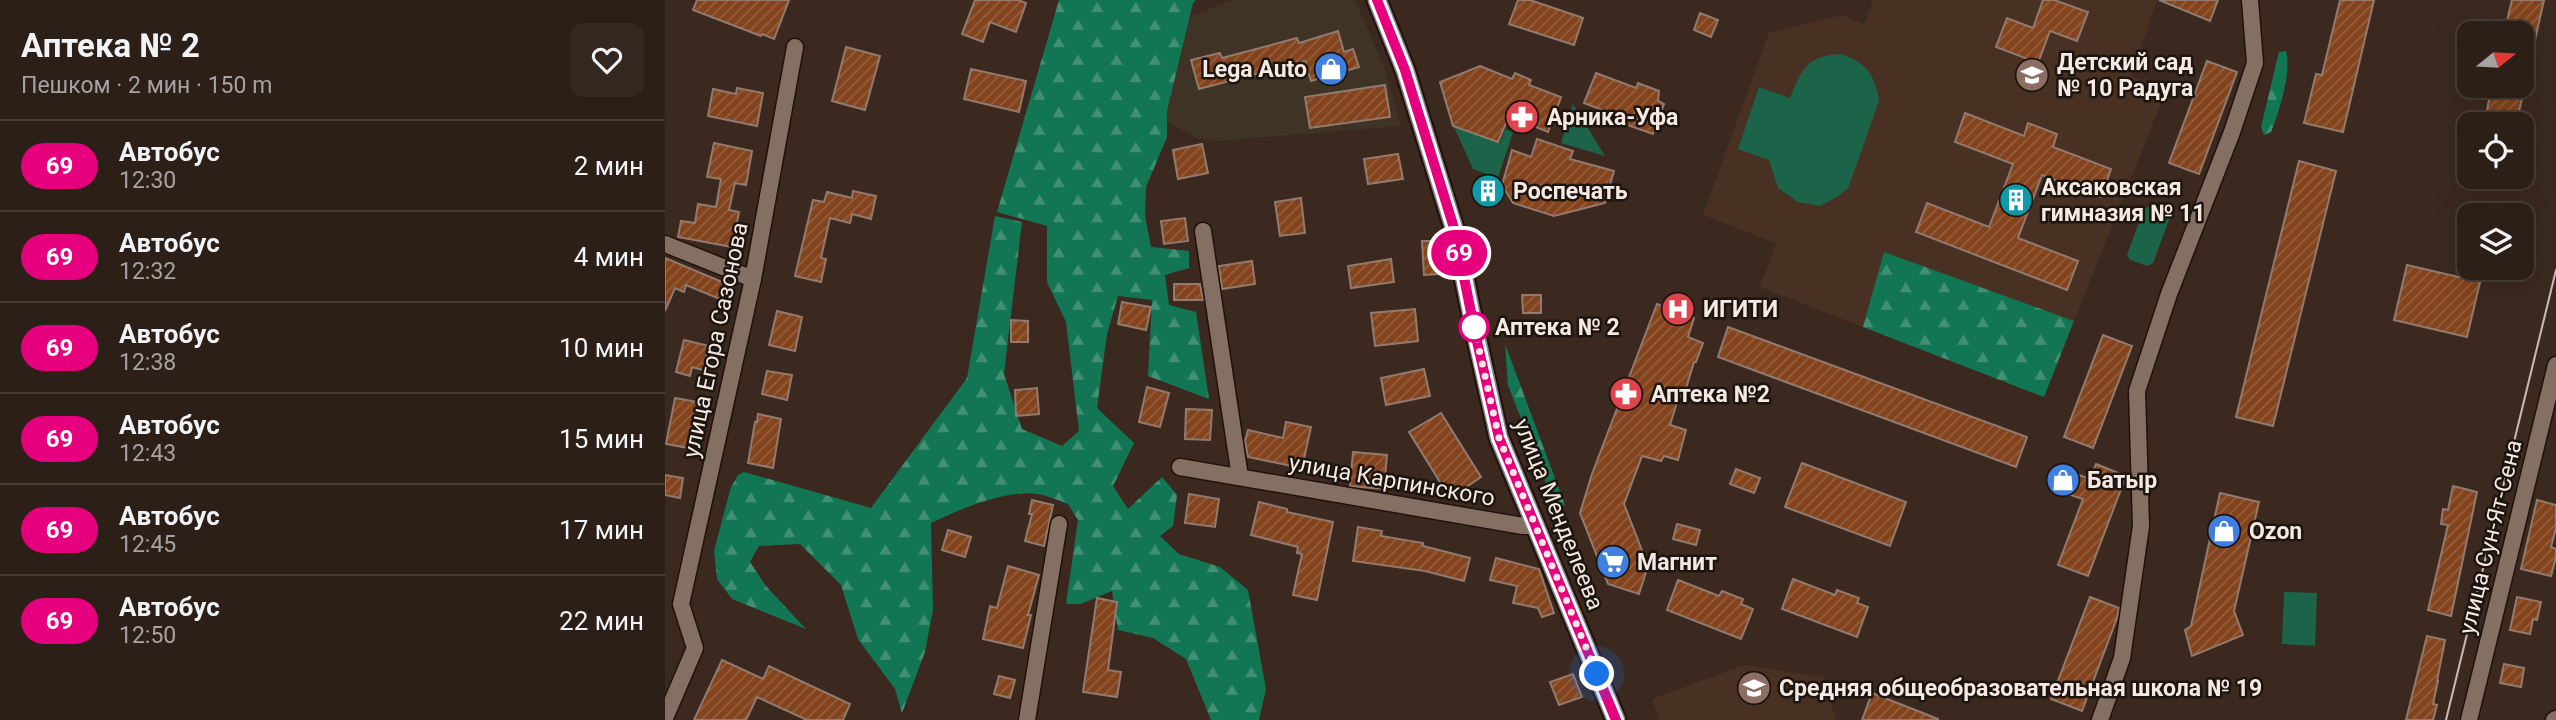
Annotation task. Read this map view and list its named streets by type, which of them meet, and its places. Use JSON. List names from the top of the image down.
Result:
{
  "streets": {
    "main road": ["улица Менделеева"],
    "street": ["улица Егора Сазонова", "улица Карпинского", "улица Сун-Ят-Сена"]
  },
  "crossings": [
    ["улица Карпинского", "улица Менделеева"]
  ],
  "places": {
    "shop": ["Lega Auto", "Батыр", "Ozon"],
    "school or university": ["Детский сад № 10 Радуга", "Средняя общеобразовательная школа № 19"],
    "pharmacy": ["Арника-Уфа", "Аптека №2"],
    "building": ["Роспечать", "Аксаковская гимназия № 11"],
    "hospital": ["ИГИТИ"],
    "other": ["Аптека № 2"],
    "supermarket": ["Магнит"]
  },
  "lines": ["bus line 69"],
  "north": "right",
  "page": {
    "heading": ["Аптека № 2", "Пешком · 2 мин · 150 m"],
    "on_map": "69",
    "list": [
      {
        "mark": "69",
        "name": "Автобус",
        "note": "12:30",
        "value": "2 мин"
      },
      {
        "mark": "69",
        "name": "Автобус",
        "note": "12:32",
        "value": "4 мин"
      },
      {
        "mark": "69",
        "name": "Автобус",
        "note": "12:38",
        "value": "10 мин"
      },
      {
        "mark": "69",
        "name": "Автобус",
        "note": "12:43",
        "value": "15 мин"
      },
      {
        "mark": "69",
        "name": "Автобус",
        "note": "12:45",
        "value": "17 мин"
      },
      {
        "mark": "69",
        "name": "Автобус",
        "note": "12:50",
        "value": "22 мин"
      }
    ]
  }
}
